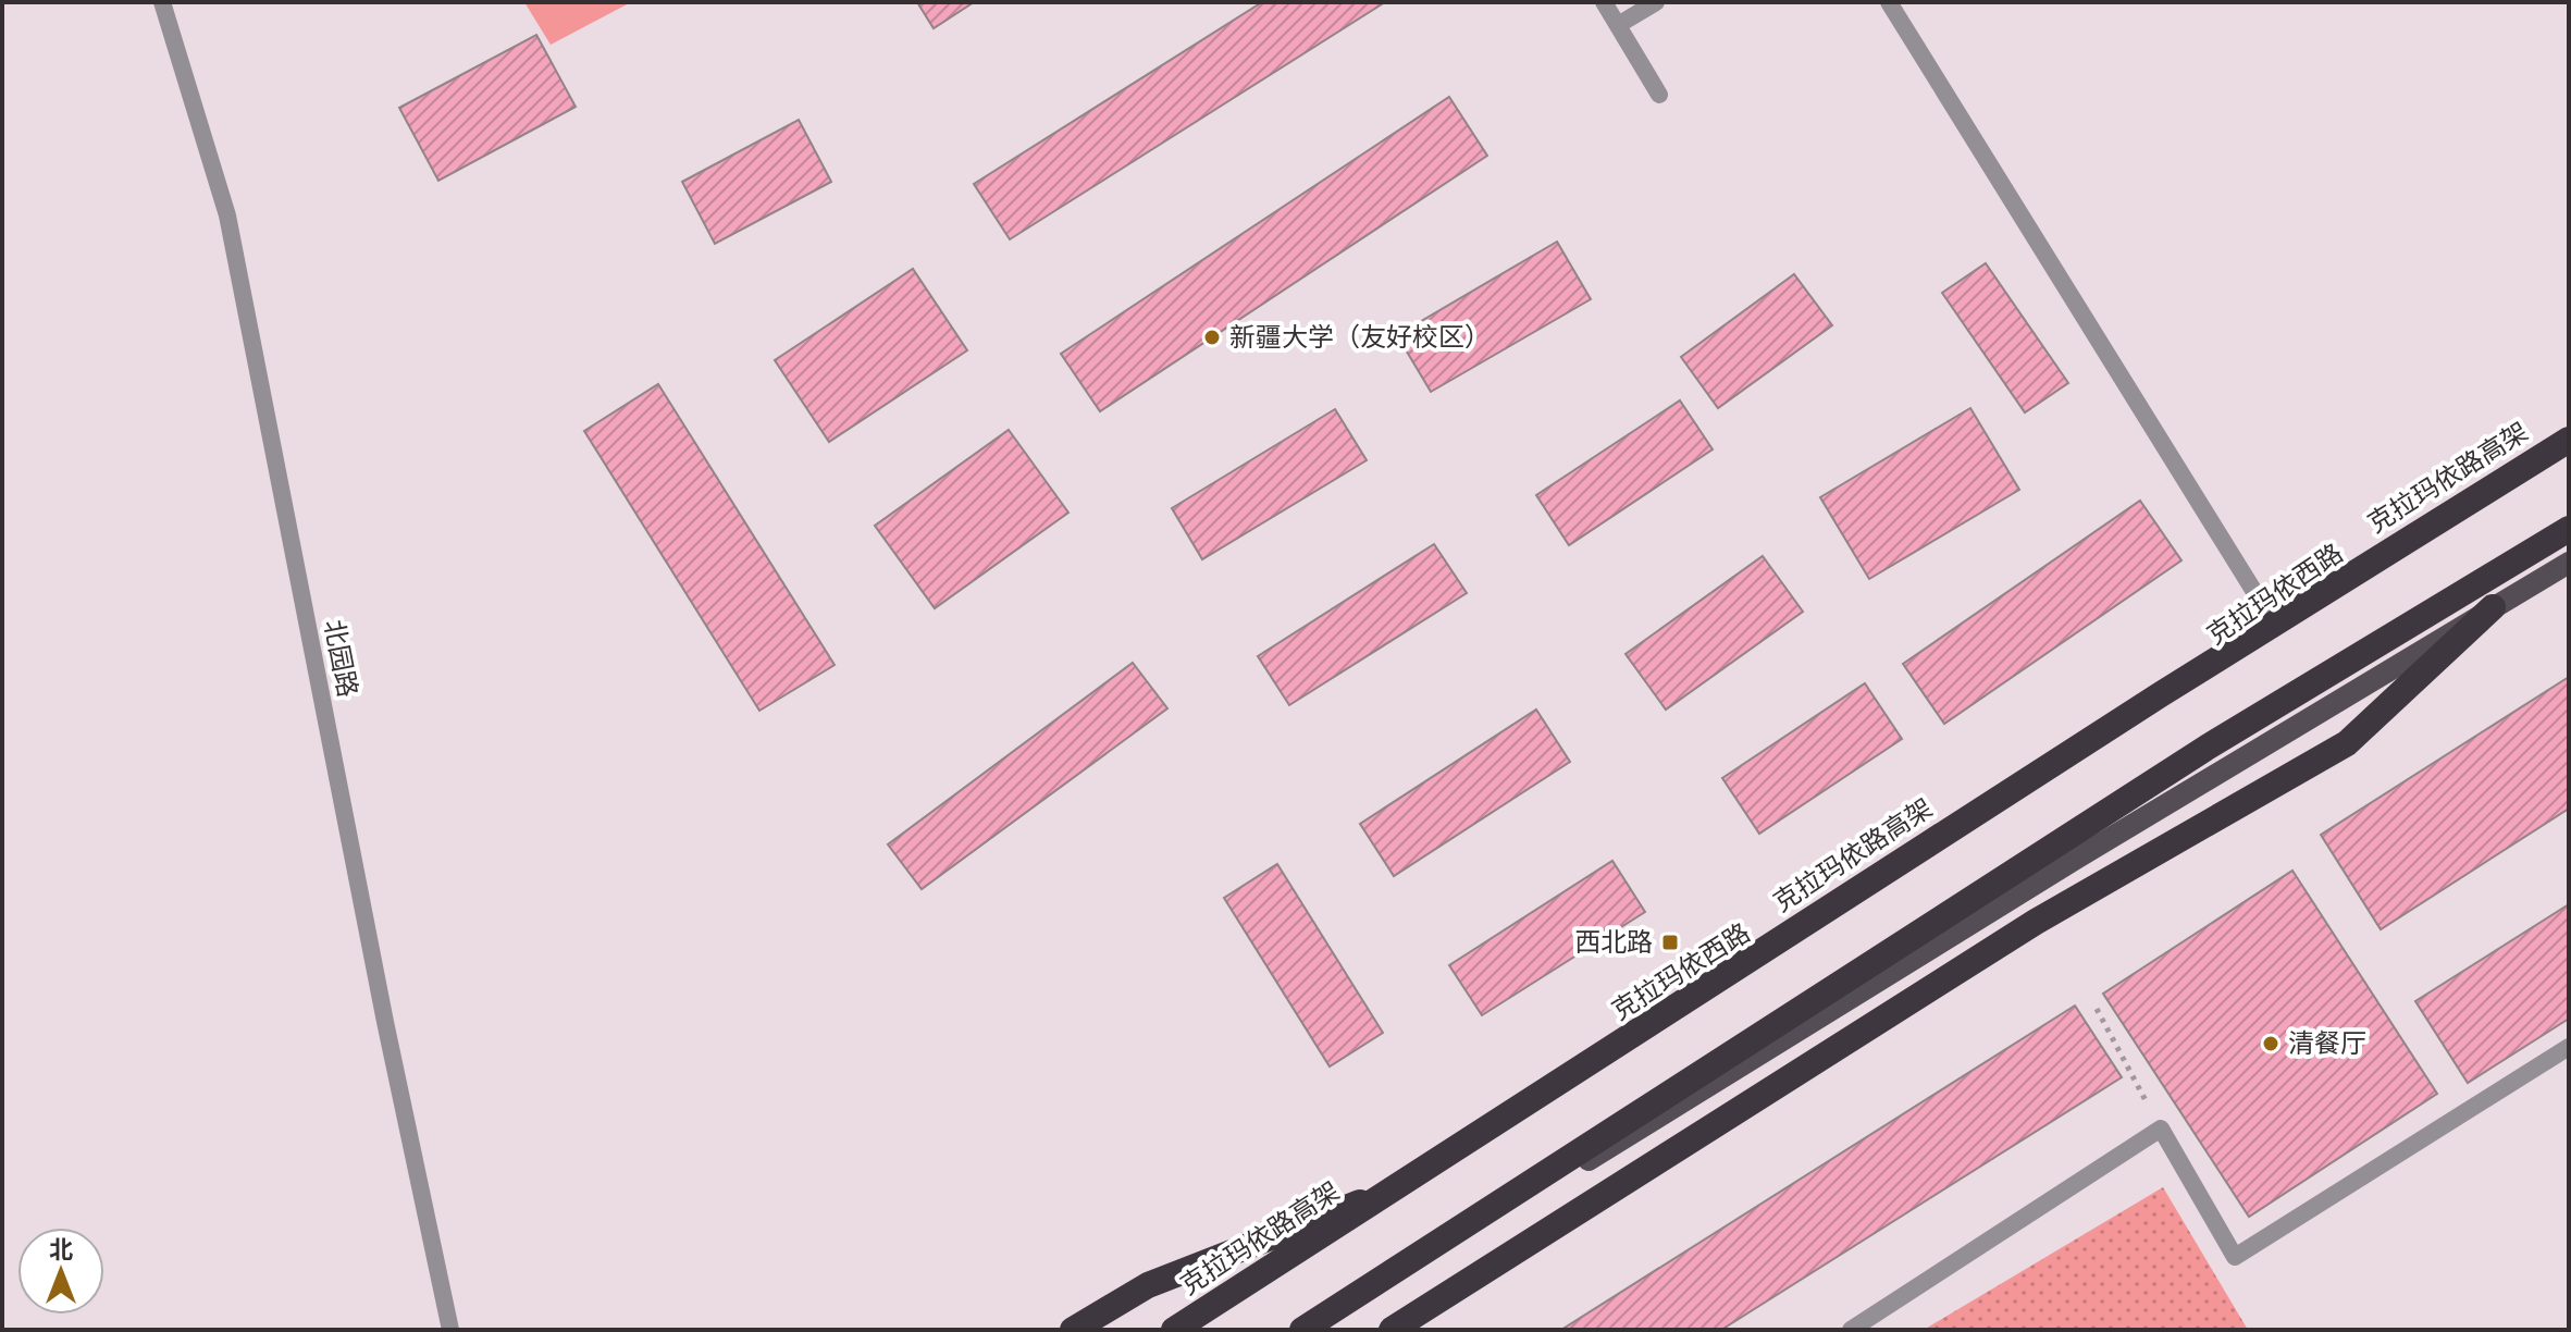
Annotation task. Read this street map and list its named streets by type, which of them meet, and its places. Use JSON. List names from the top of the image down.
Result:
{
  "streets": {
    "highway": ["克拉玛依路高架"],
    "main road": ["克拉玛依西路"],
    "street": ["北园路"]
  },
  "crossings": [
    ["克拉玛依路高架", "克拉玛依西路"]
  ],
  "places": {
    "other": ["新疆大学（友好校区）", "清餐厅"],
    "transit": ["西北路"]
  },
  "north": "top"
}
